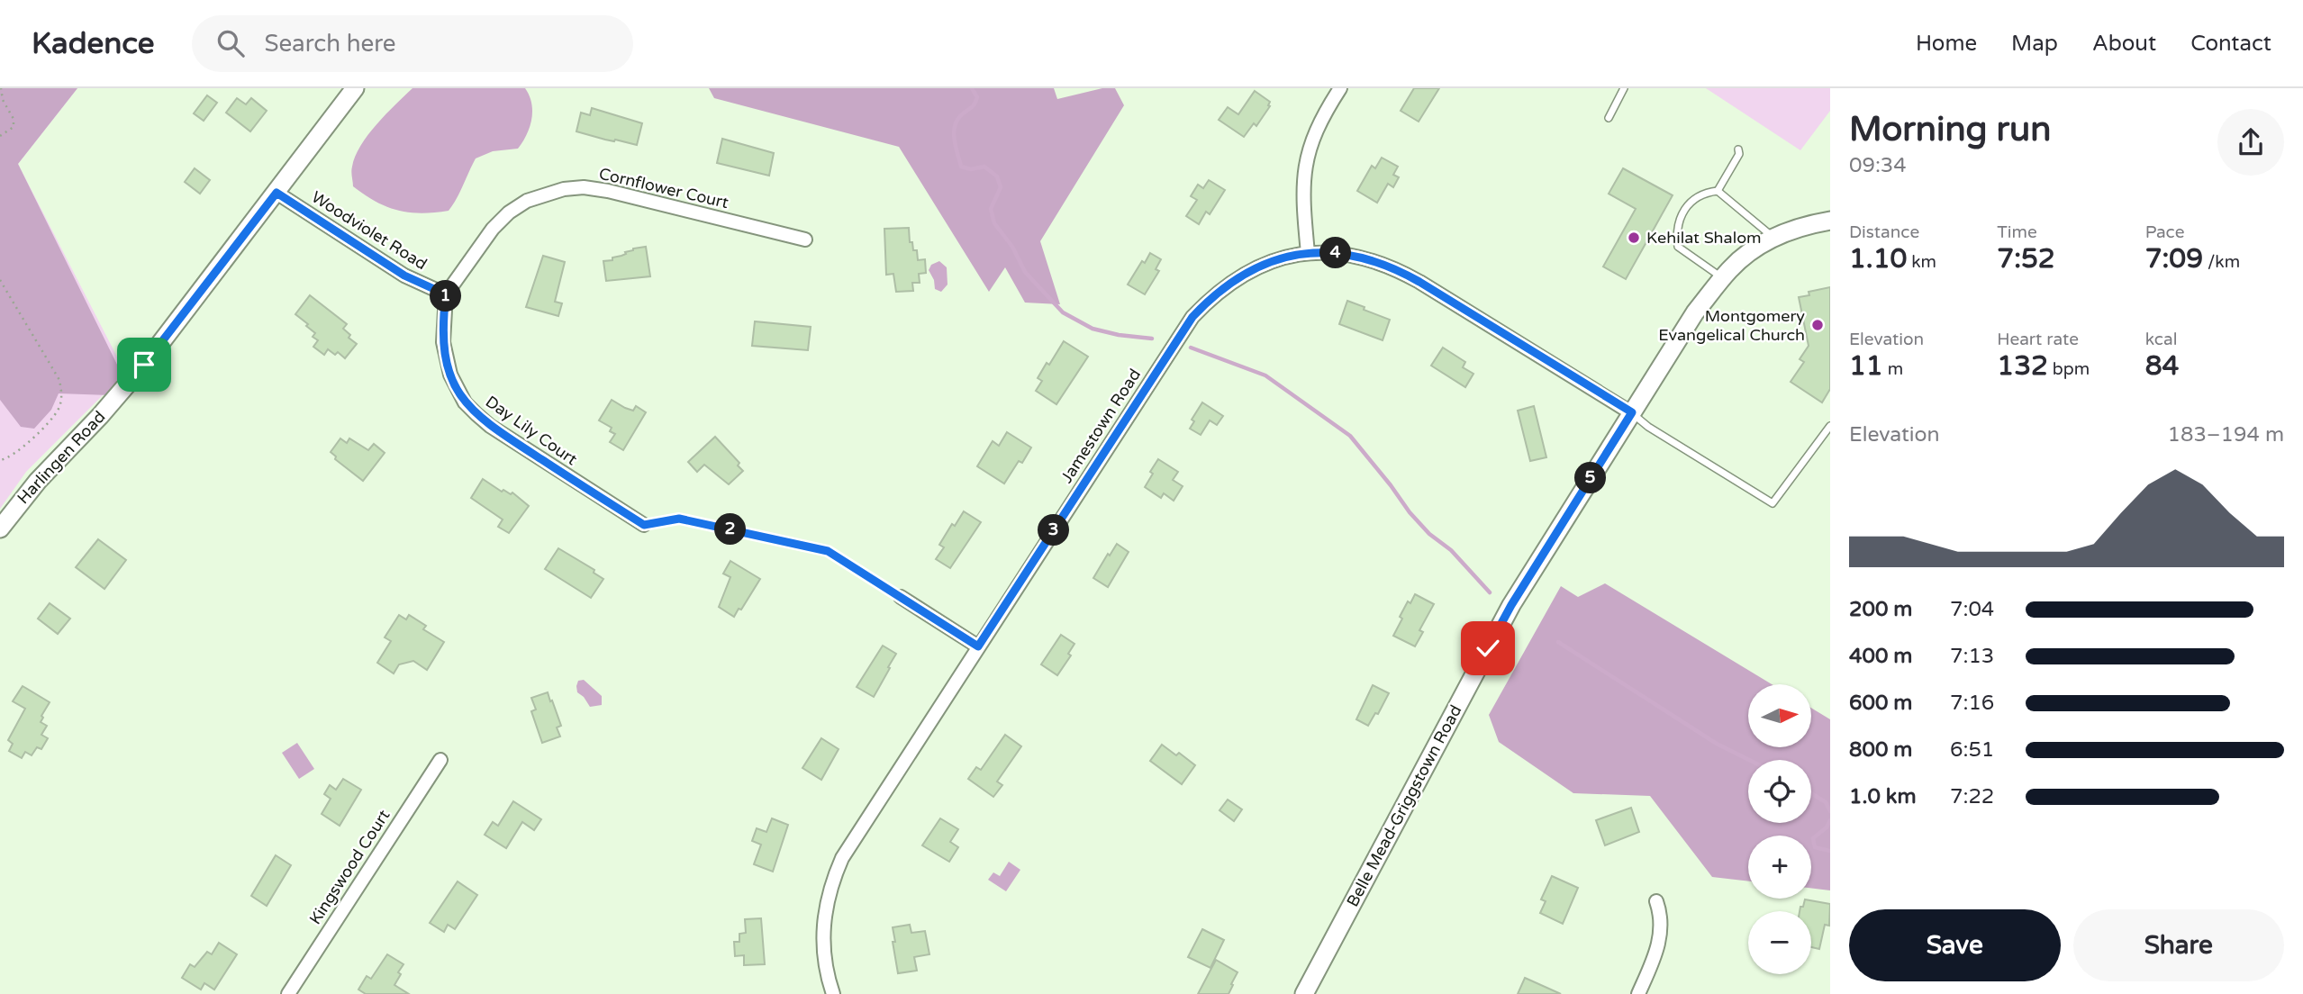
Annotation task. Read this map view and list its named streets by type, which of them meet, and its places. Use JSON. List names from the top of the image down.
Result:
{
  "streets": {
    "street": [
      "Cornflower Court",
      "Woodviolet Road",
      "Jamestown Road",
      "Day Lily Court",
      "Harlingen Road",
      "Belle Mead-Griggstown Road",
      "Kingswood Court"
    ]
  },
  "crossings": [
    ["Cornflower Court", "Woodviolet Road"],
    ["Cornflower Court", "Day Lily Court"],
    ["Woodviolet Road", "Day Lily Court"],
    ["Woodviolet Road", "Harlingen Road"],
    ["Jamestown Road", "Belle Mead-Griggstown Road"]
  ],
  "places": ["Kehilat Shalom", "Montgomery Evangelical Church"],
  "north": "right",
  "page": {
    "header": "Kadence",
    "search": "Search here",
    "nav": [
      "Home",
      "Map",
      "About",
      "Contact"
    ],
    "heading": ["Morning run", "09:34"],
    "stats": [
      ["Distance", "1.10 km"],
      ["Time", "7:52"],
      ["Pace", "7:09 /km"],
      ["Elevation", "11 m"],
      ["Heart rate", "132 bpm"],
      ["kcal", "84"]
    ],
    "pins": [
      "4",
      "1",
      "5",
      "2",
      "3"
    ],
    "chart": ["Elevation", "183–194 m"],
    "list": [
      {
        "name": "200 m",
        "note": "7:04"
      },
      {
        "name": "400 m",
        "note": "7:13"
      },
      {
        "name": "600 m",
        "note": "7:16"
      },
      {
        "name": "800 m",
        "note": "6:51"
      },
      {
        "name": "1.0 km",
        "note": "7:22"
      }
    ],
    "map_buttons": ["+", "−"],
    "buttons": ["Save", "Share"]
  }
}
